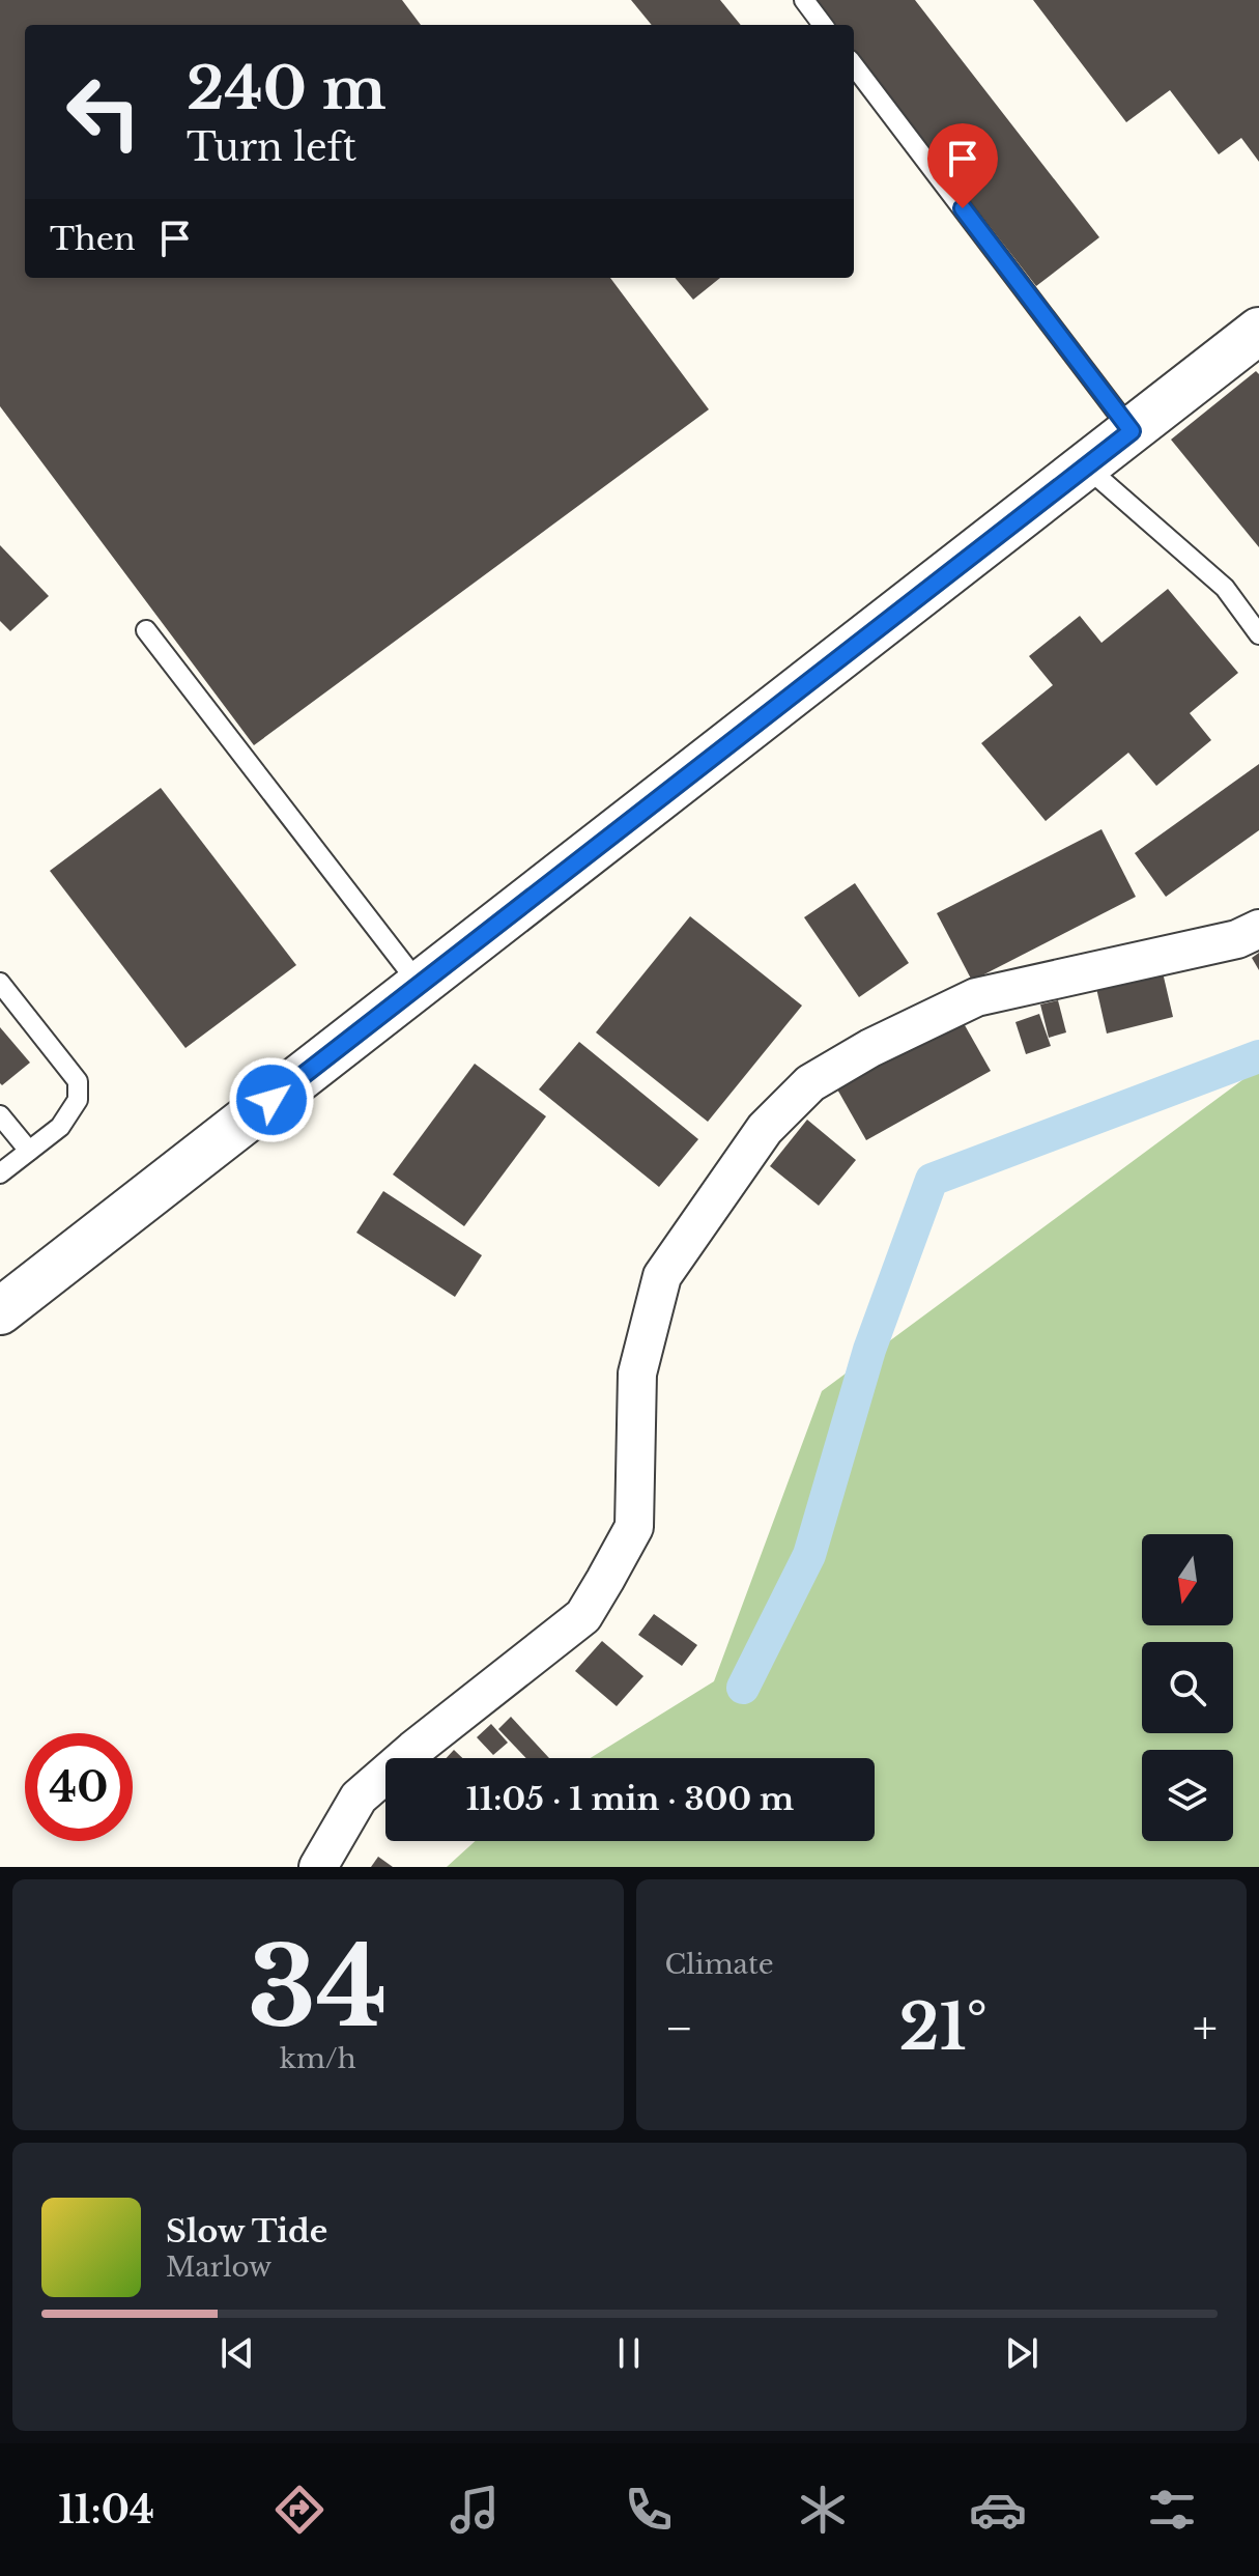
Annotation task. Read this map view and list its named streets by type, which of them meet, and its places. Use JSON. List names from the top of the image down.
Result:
{
  "north": "bottom",
  "page": {
    "turn": ["240 m", "Turn left"],
    "then": "Then",
    "limit": "40",
    "trip": "11:05 · 1 min · 300 m",
    "tile": [
      ["34", "km/h"],
      "Climate"
    ],
    "heat": ["−", "21°", "+"],
    "song": ["Slow Tide", "Marlow"],
    "tabs": "11:04"
  }
}
